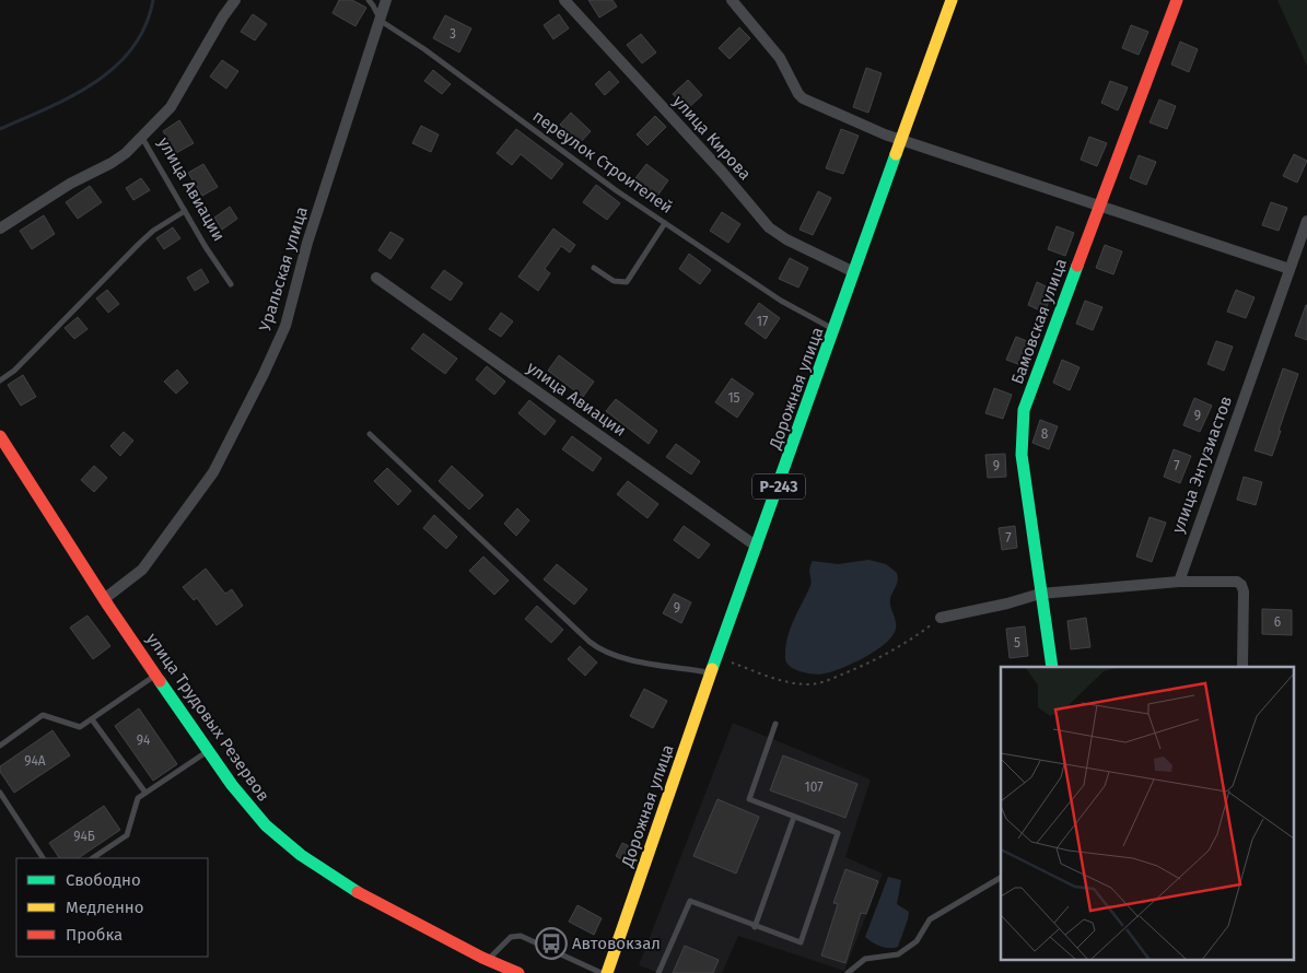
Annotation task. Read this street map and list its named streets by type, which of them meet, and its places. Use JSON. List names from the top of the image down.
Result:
{
  "streets": {
    "main road": [
      "Бамовская улица",
      "Дорожная улица",
      "Р-243",
      "улица Трудовых Резервов"
    ],
    "street": [
      "улица Кирова",
      "улица Авиации",
      "Уральская улица",
      "улица Энтузиастов"
    ],
    "lane": ["переулок Строителей"]
  },
  "crossings": [
    ["улица Кирова", "Дорожная улица"],
    ["переулок Строителей", "Уральская улица"],
    ["переулок Строителей", "Дорожная улица"],
    ["улица Авиации", "Дорожная улица"],
    ["Уральская улица", "улица Трудовых Резервов"]
  ],
  "places": {
    "bus stop": ["Автовокзал"]
  },
  "house_numbers": [
    "3",
    "17",
    "15",
    "9",
    "8",
    "9",
    "7",
    "7",
    "9",
    "6",
    "5",
    "94",
    "94А",
    "107",
    "94Б"
  ],
  "legend": ["Свободно", "Медленно", "Пробка"]
}
